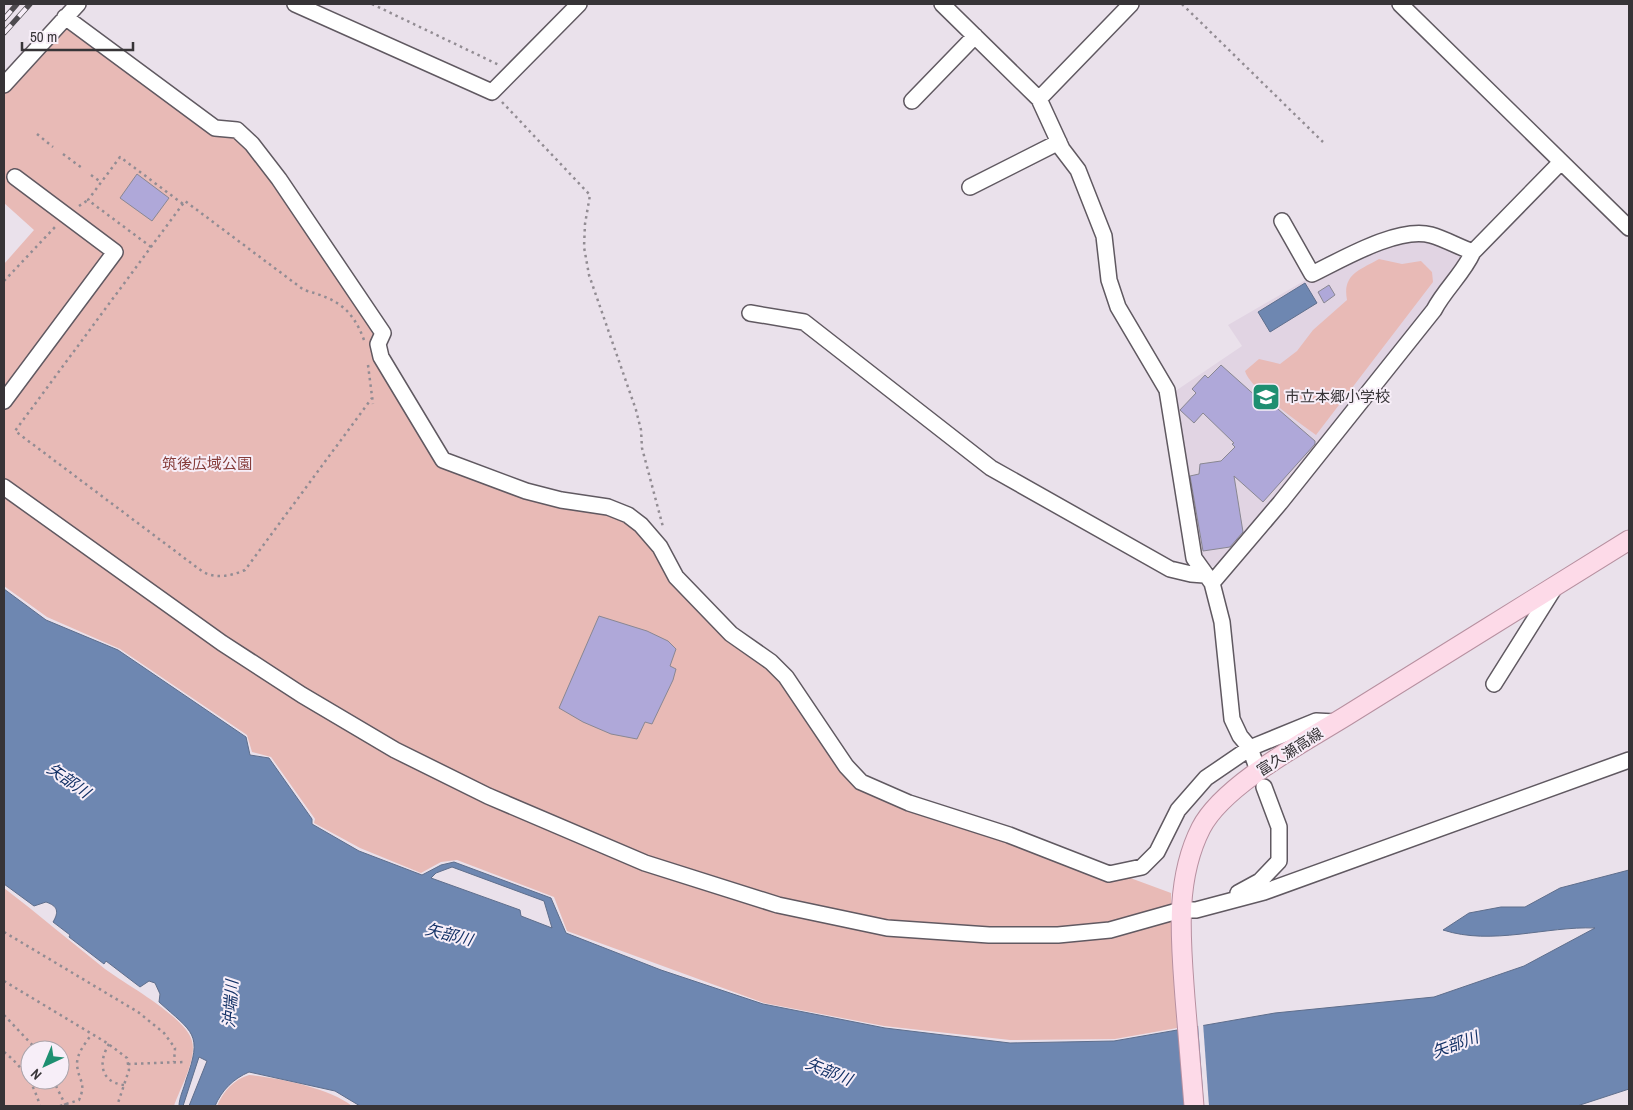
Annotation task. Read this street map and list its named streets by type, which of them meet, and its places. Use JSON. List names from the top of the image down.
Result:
{
  "streets": {
    "main road": ["富久瀬高線"]
  },
  "water": ["矢部川", "沖端川"],
  "parks": ["筑後広域公園"],
  "places": {
    "school or university": ["市立本郷小学校"]
  },
  "scale_bar": "50 m",
  "north": "bottom left"
}
